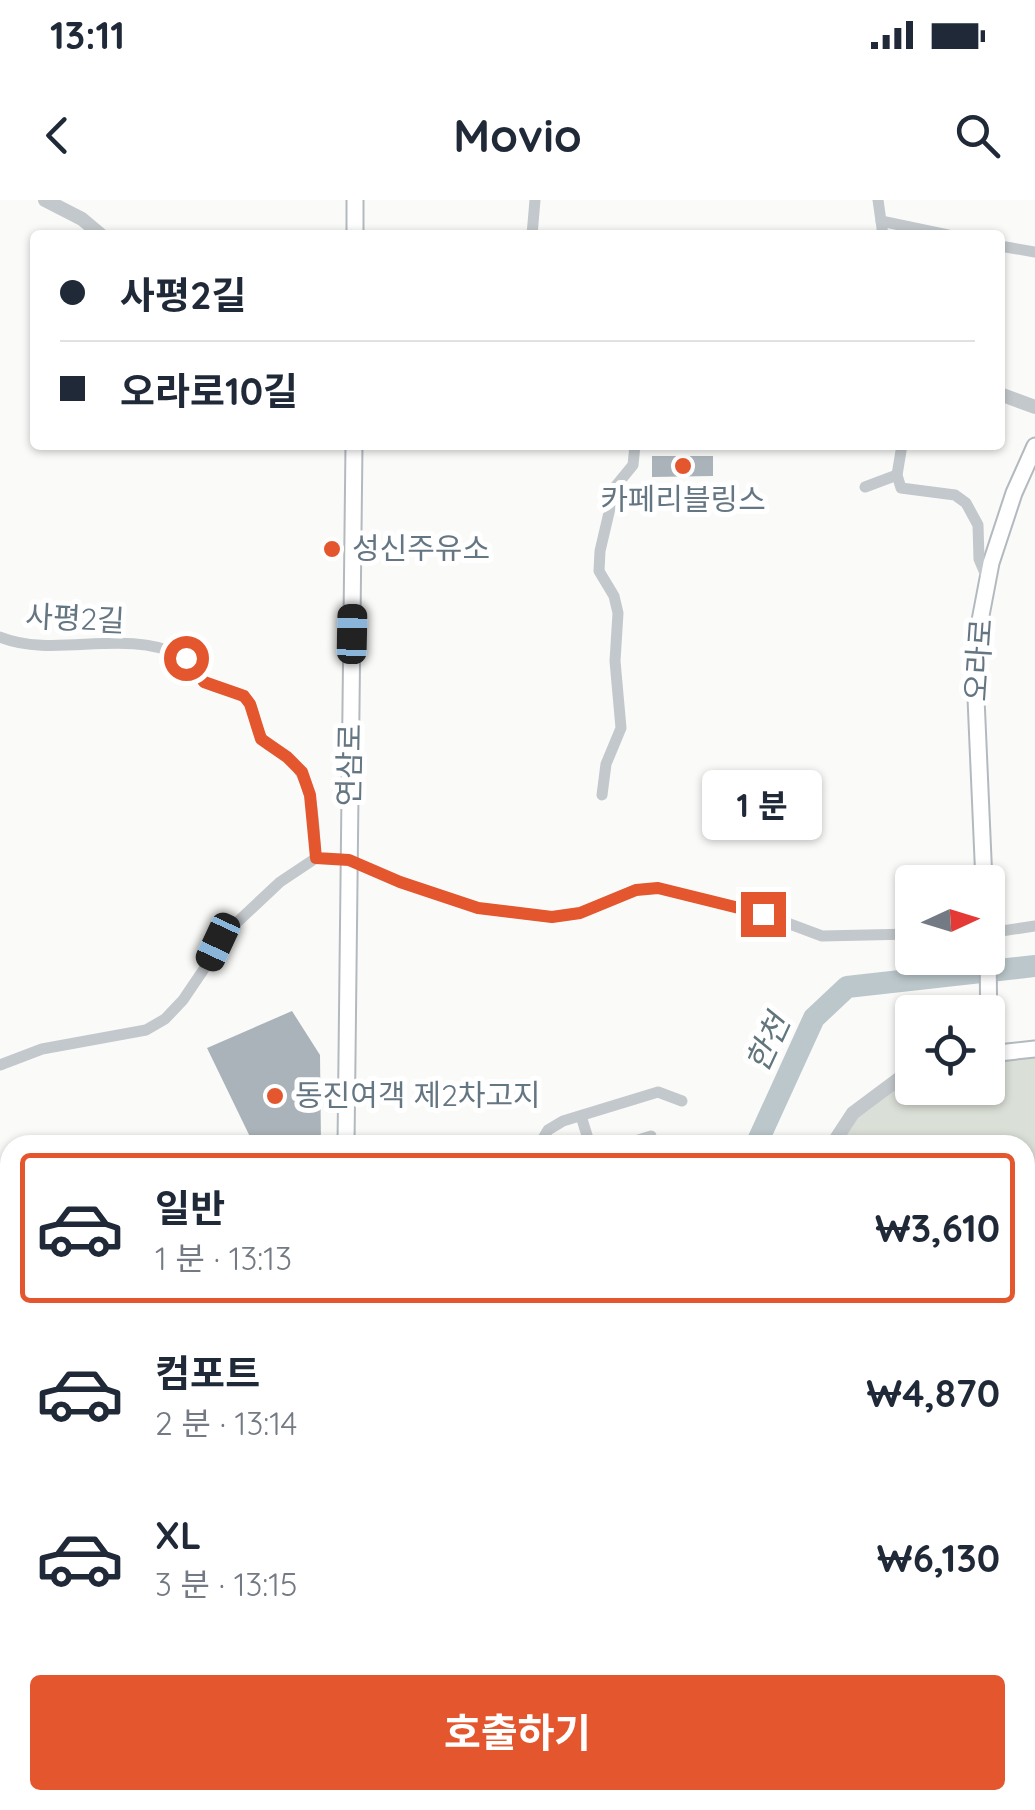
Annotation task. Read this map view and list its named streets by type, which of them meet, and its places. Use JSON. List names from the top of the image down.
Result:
{
  "streets": {
    "main road": ["오라로", "연삼로"],
    "street": ["사평2길"]
  },
  "water": ["한천"],
  "places": ["카페리블링스", "성신주유소", "동진여객 제2차고지"],
  "north": "right",
  "page": {
    "status": "13:11",
    "header": "Movio",
    "banner": ["사평2길", "오라로10길"],
    "bubble": "1 분",
    "list": [
      {
        "name": "일반",
        "note": "1 분 · 13:13",
        "value": "₩3,610"
      },
      {
        "name": "컴포트",
        "note": "2 분 · 13:14",
        "value": "₩4,870"
      },
      {
        "name": "XL",
        "note": "3 분 · 13:15",
        "value": "₩6,130"
      }
    ],
    "buttons": "호출하기"
  }
}
